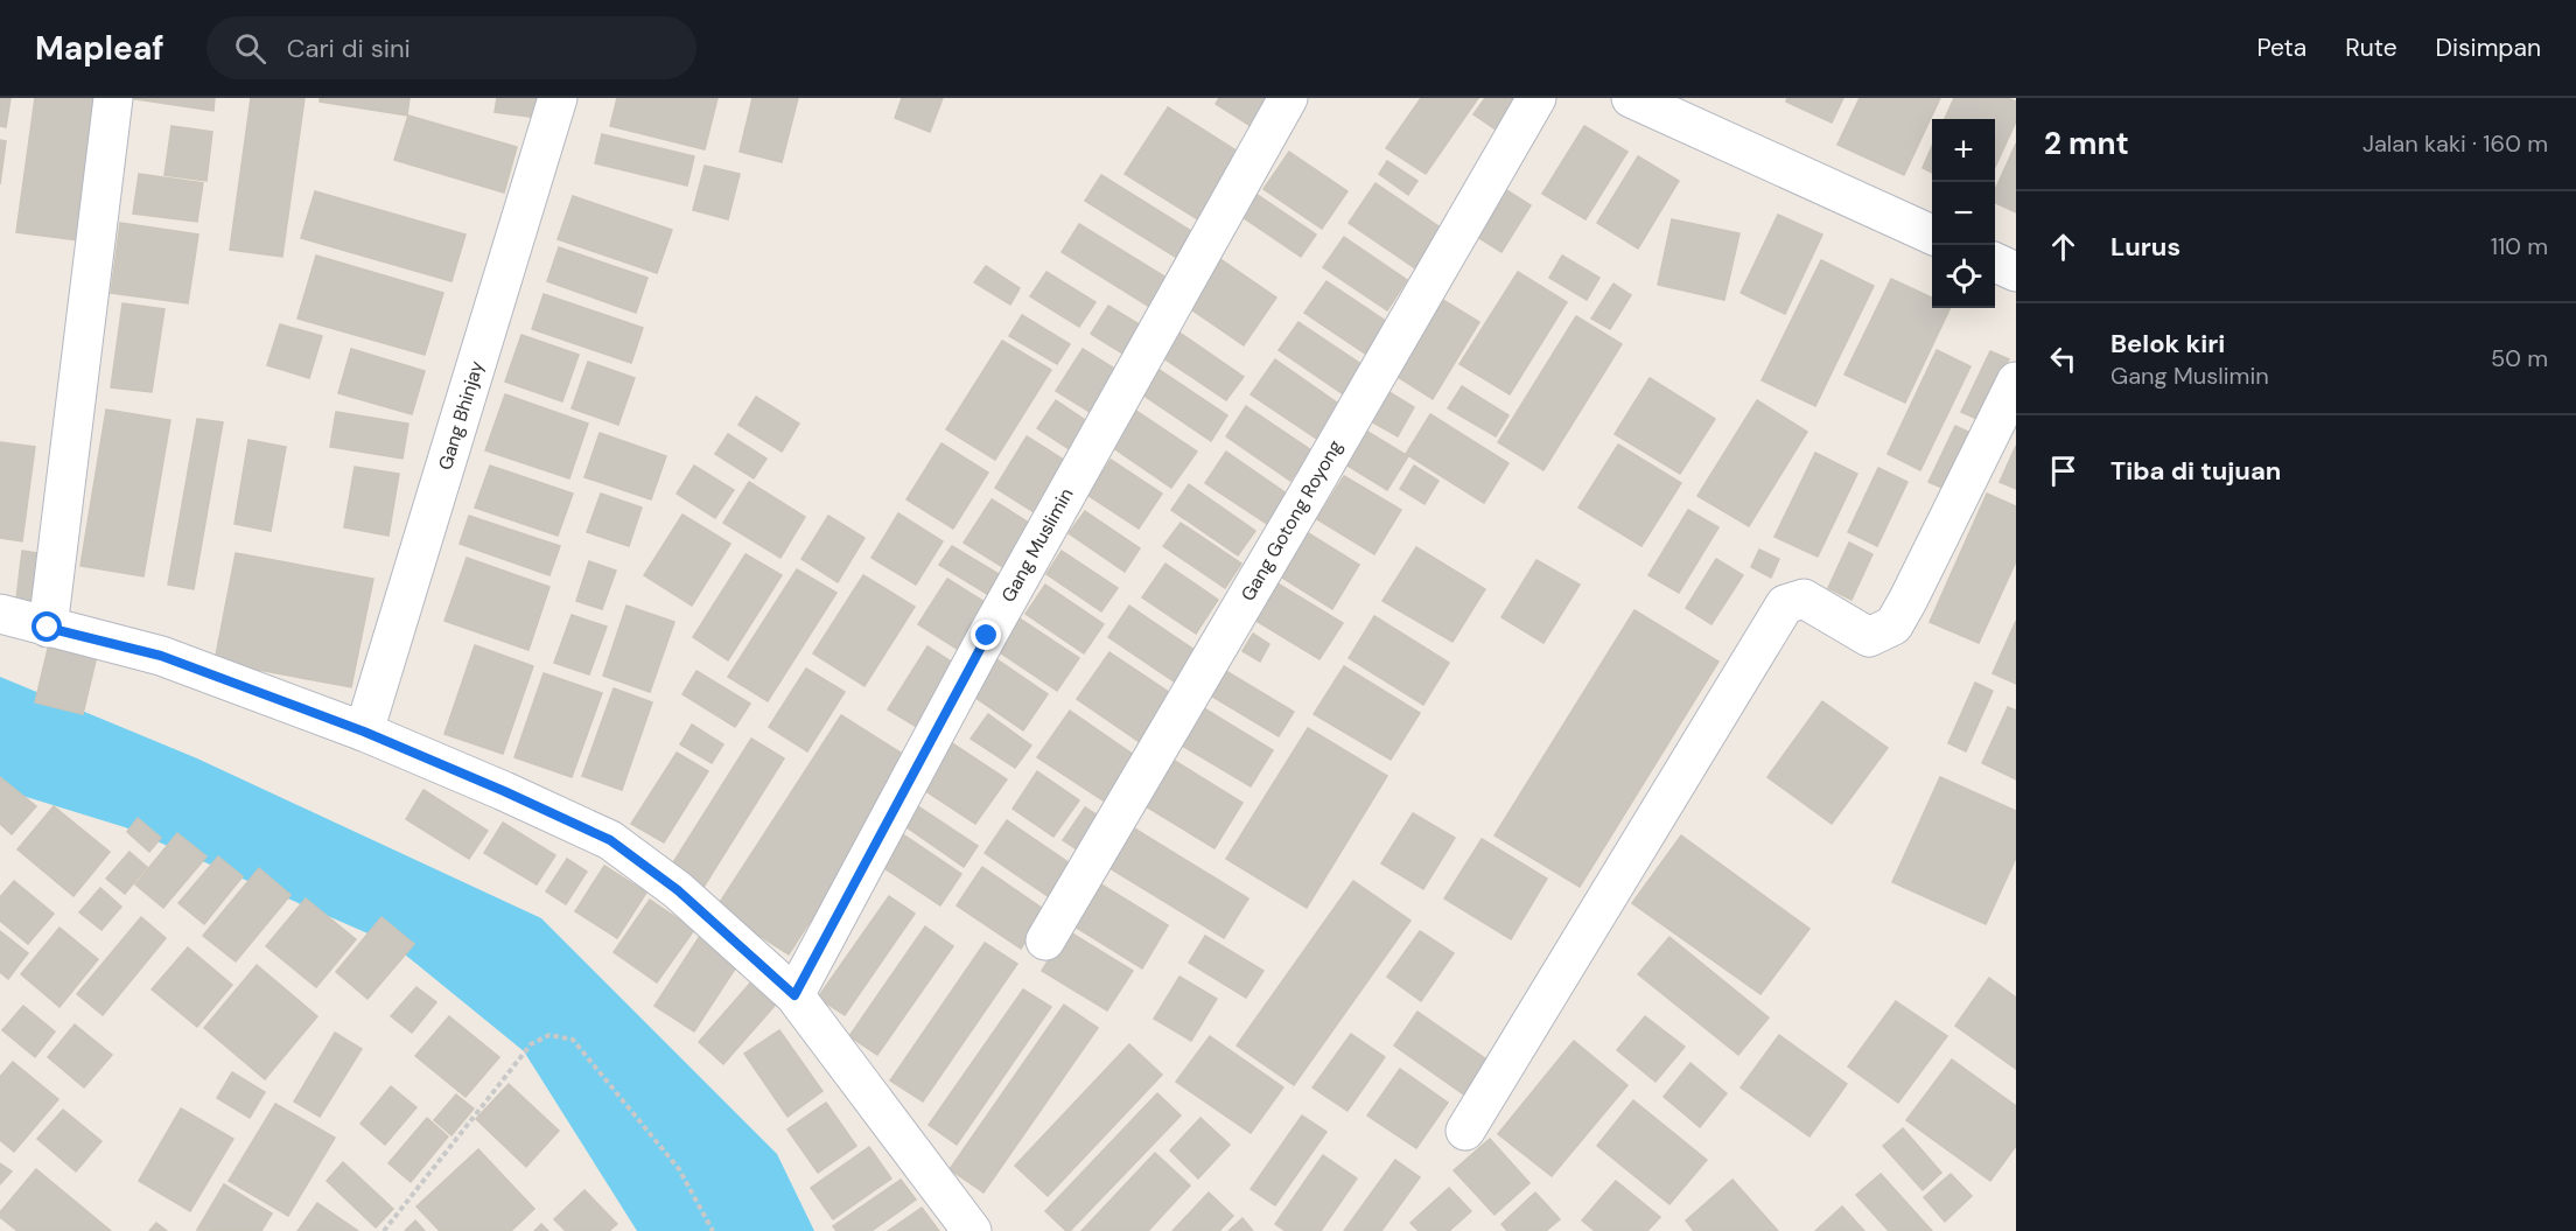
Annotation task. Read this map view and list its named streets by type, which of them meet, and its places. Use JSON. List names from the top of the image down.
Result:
{
  "streets": {
    "street": ["Gang Bhinjay", "Gang Gotong Royong", "Gang Muslimin"]
  },
  "page": {
    "header": "Mapleaf",
    "search": "Cari di sini",
    "nav": ["Peta", "Rute", "Disimpan"],
    "heading": ["2 mnt", "Jalan kaki · 160 m"],
    "map_buttons": ["+", "−"],
    "list": [
      ["Lurus", "110 m"],
      ["Belok kiri", "Gang Muslimin", "50 m"],
      "Tiba di tujuan"
    ]
  }
}
